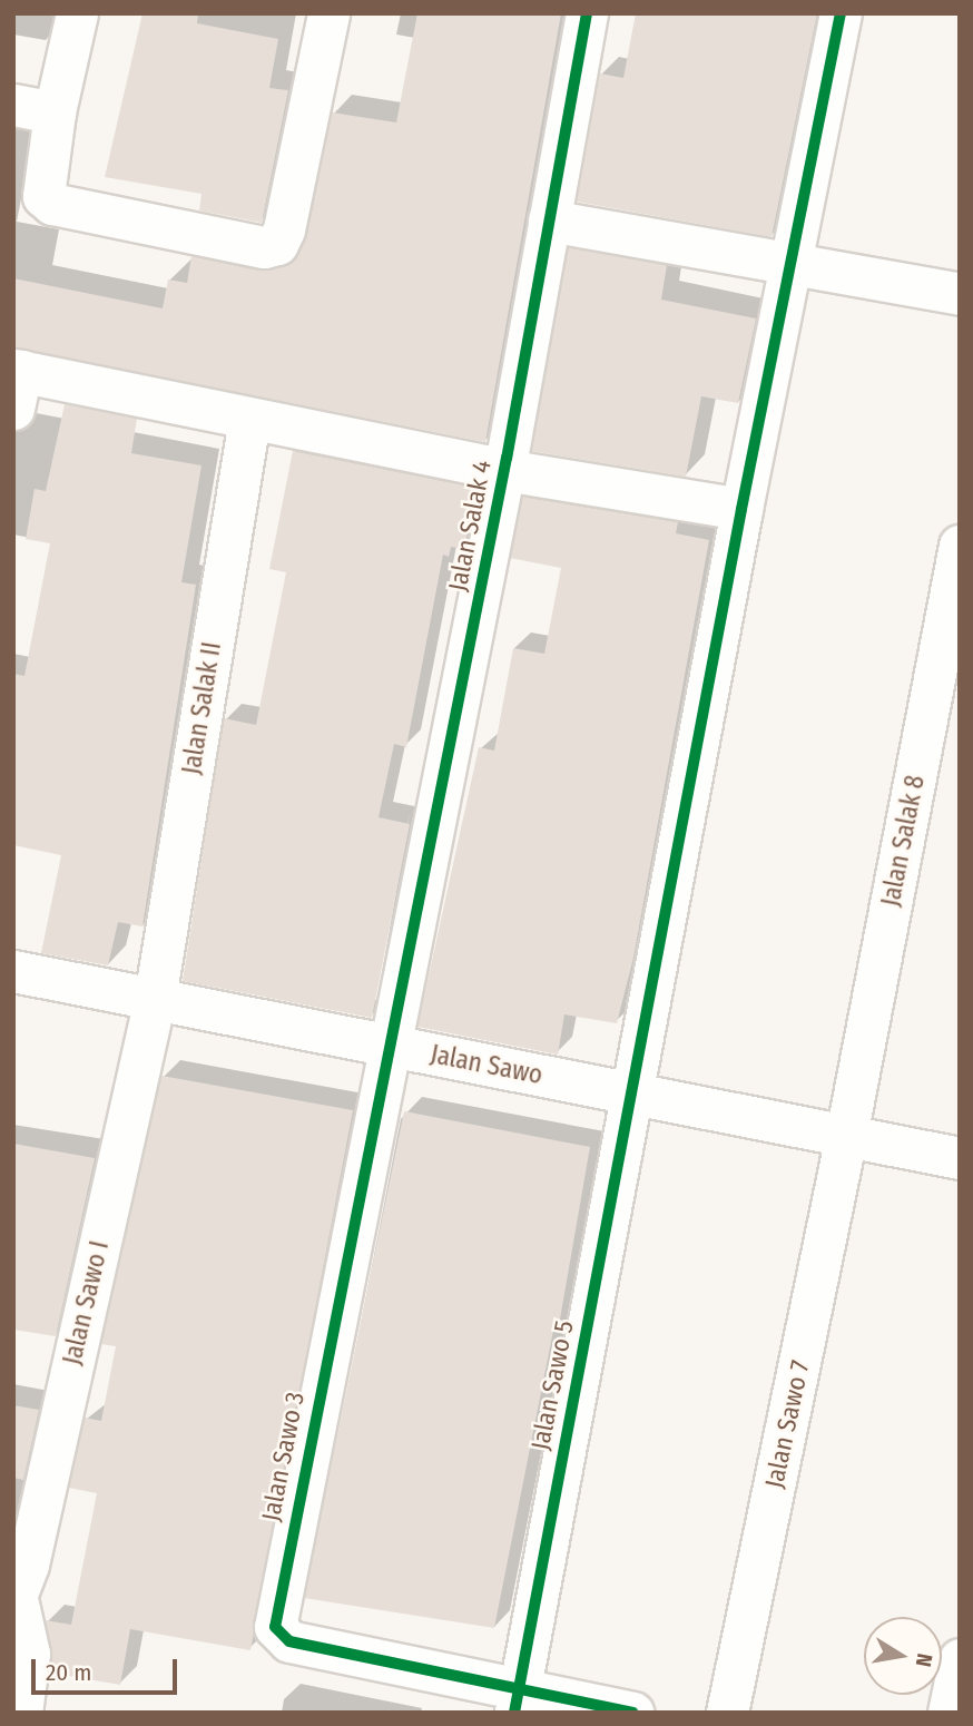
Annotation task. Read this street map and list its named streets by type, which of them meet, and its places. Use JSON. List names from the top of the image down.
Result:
{
  "streets": {
    "street": [
      "Jalan Salak 4",
      "Jalan Salak II",
      "Jalan Salak 8",
      "Jalan Sawo",
      "Jalan Sawo I",
      "Jalan Sawo 5",
      "Jalan Sawo 7",
      "Jalan Sawo 3"
    ]
  },
  "crossings": [
    ["Jalan Salak 4", "Jalan Sawo"],
    ["Jalan Salak 4", "Jalan Sawo 3"],
    ["Jalan Salak II", "Jalan Sawo"],
    ["Jalan Salak II", "Jalan Sawo I"],
    ["Jalan Salak 8", "Jalan Sawo"],
    ["Jalan Salak 8", "Jalan Sawo 7"],
    ["Jalan Sawo", "Jalan Sawo I"],
    ["Jalan Sawo", "Jalan Sawo 5"],
    ["Jalan Sawo", "Jalan Sawo 7"],
    ["Jalan Sawo", "Jalan Sawo 3"],
    ["Jalan Sawo 5", "Jalan Sawo 3"]
  ],
  "scale_bar": "20 m",
  "north": "right"
}
